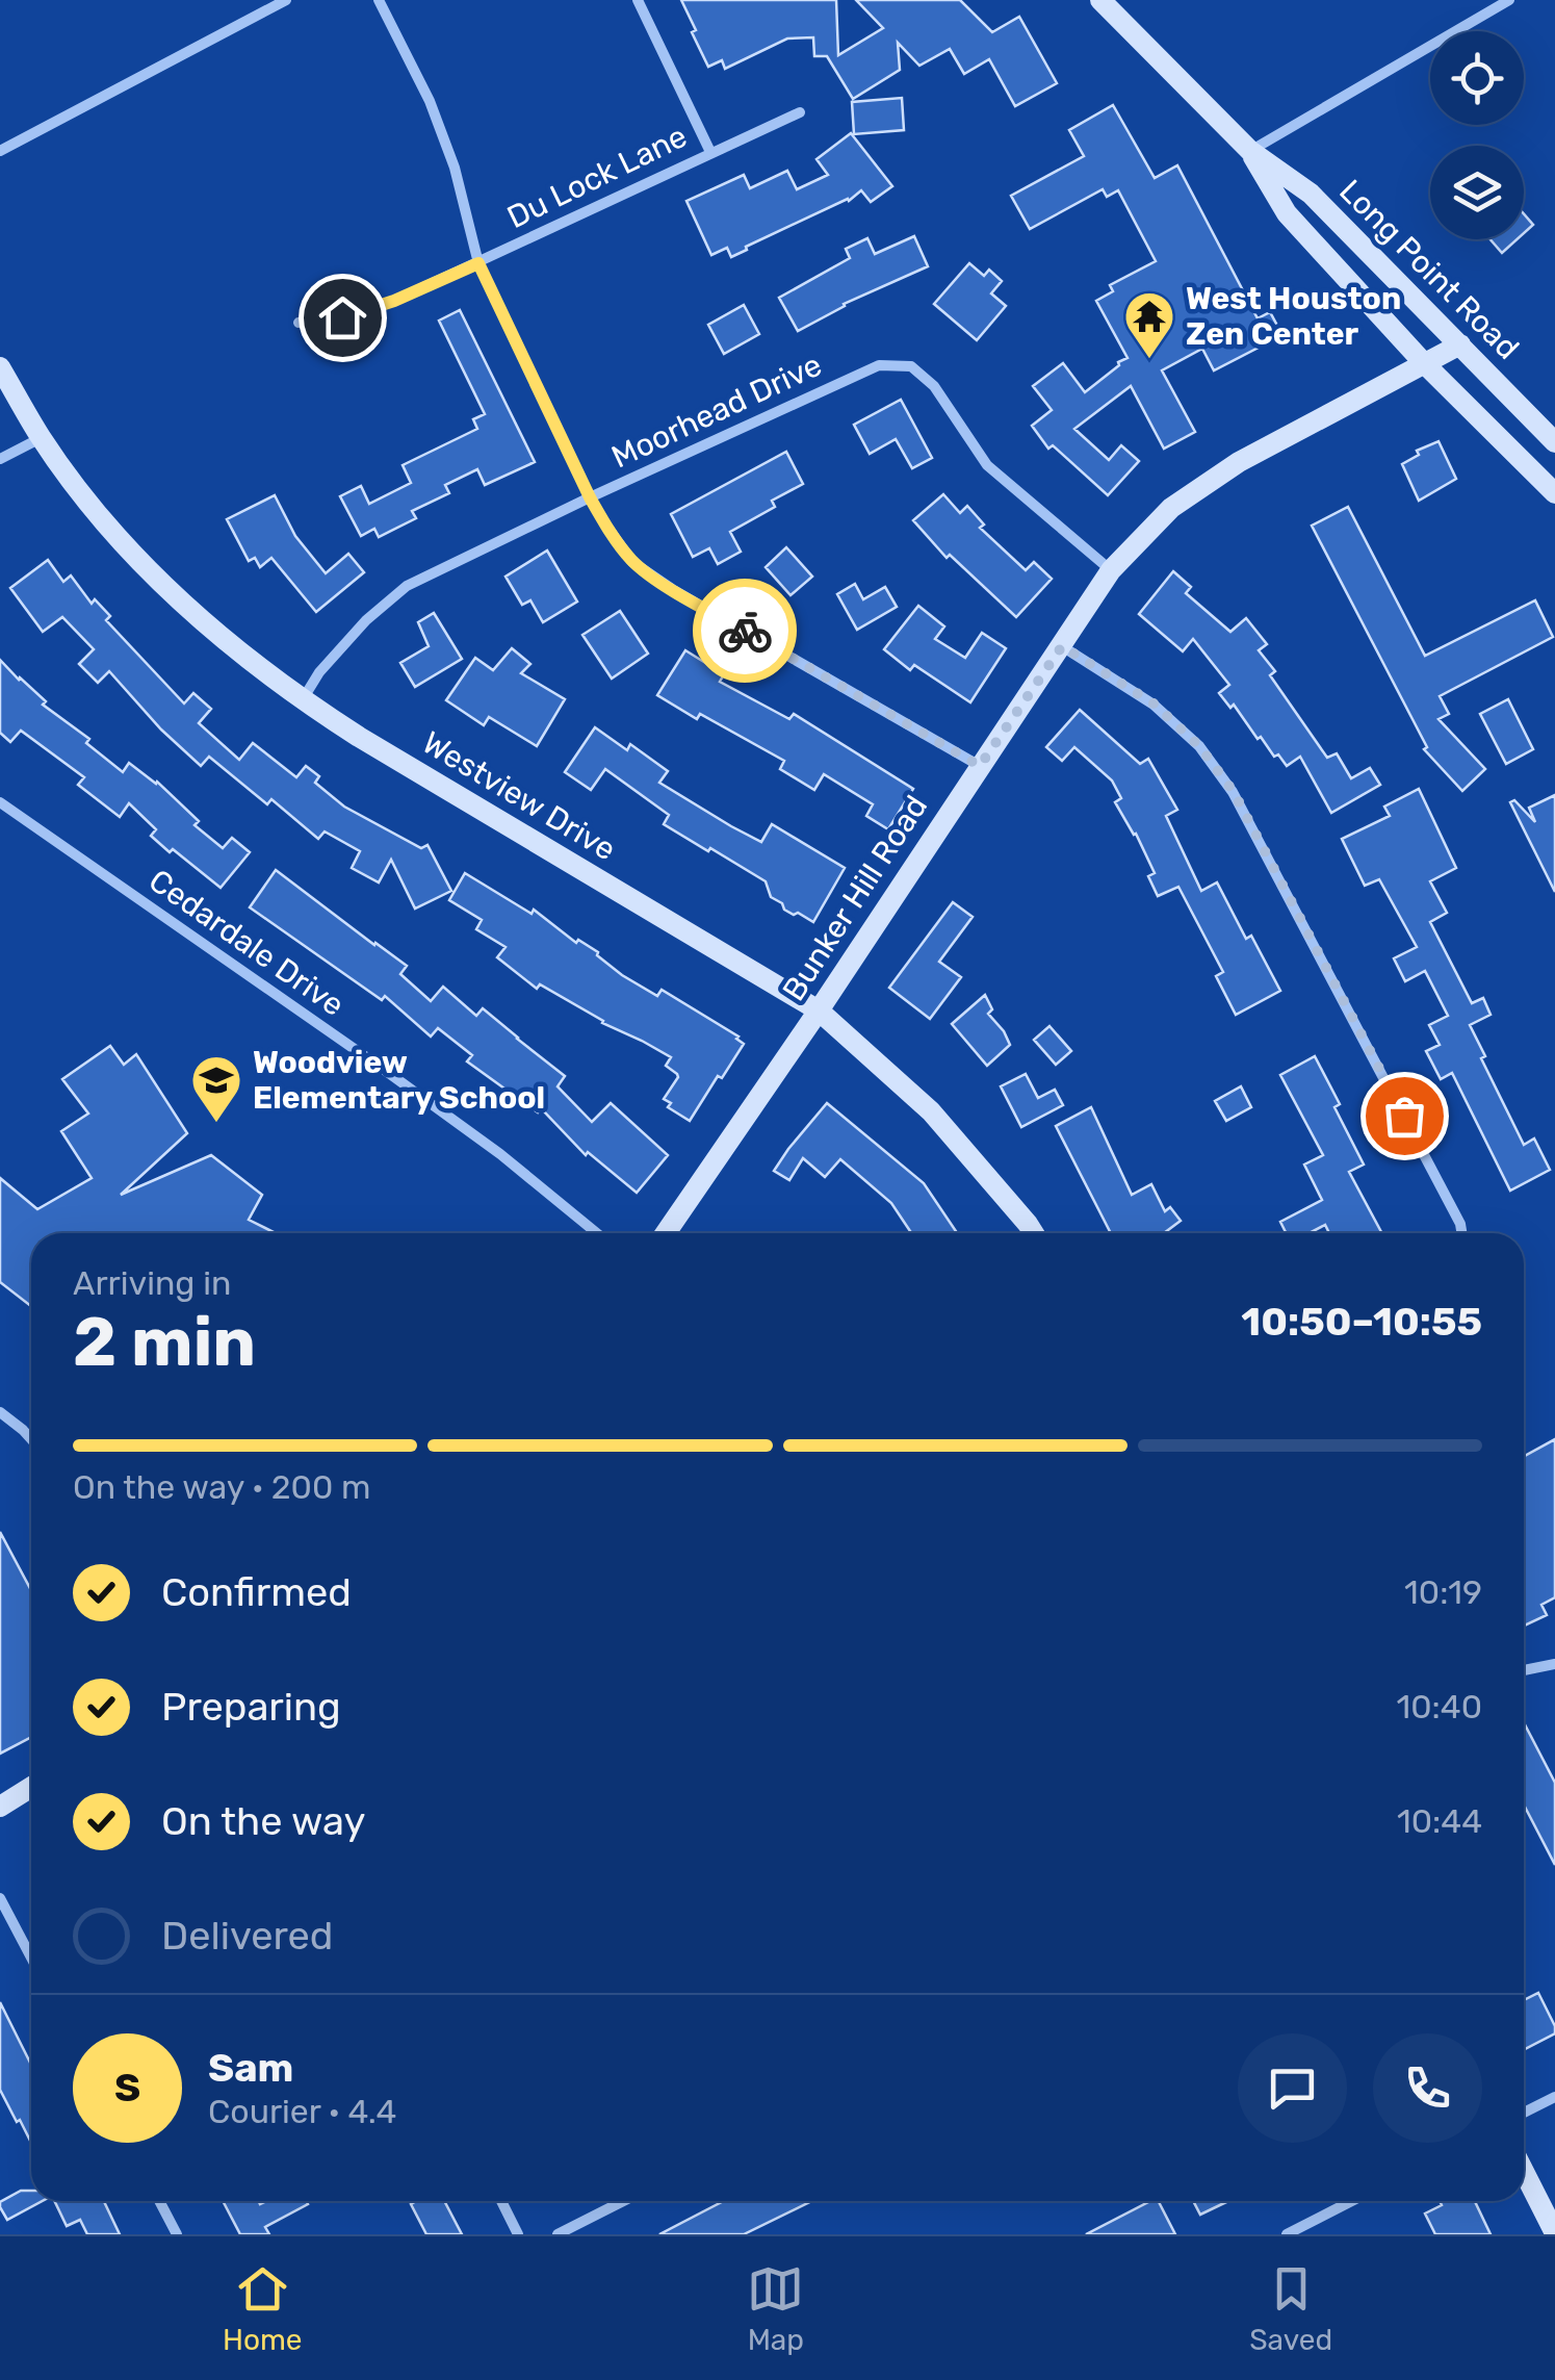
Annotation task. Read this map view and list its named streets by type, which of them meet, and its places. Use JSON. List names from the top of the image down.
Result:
{
  "streets": {
    "main road": ["Long Point Road", "Westview Drive", "Bunker Hill Road"],
    "street": ["Du Lock Lane", "Moorhead Drive", "Cedardale Drive"]
  },
  "crossings": [
    ["Long Point Road", "Bunker Hill Road"],
    ["Moorhead Drive", "Westview Drive"],
    ["Moorhead Drive", "Bunker Hill Road"],
    ["Westview Drive", "Bunker Hill Road"]
  ],
  "places": {
    "temple": ["West Houston Zen Center"],
    "school or university": ["Woodview Elementary School"]
  },
  "page": {
    "heading": ["2 min", "Arriving in", "10:50–10:55"],
    "panel": ["Sam", "Courier · 4.4"],
    "bar": "On the way · 200 m",
    "list": [
      ["Confirmed", "10:19"],
      ["Preparing", "10:40"],
      ["On the way", "10:44"],
      "Delivered"
    ],
    "round": "S",
    "tabs": ["Home", "Map", "Saved"]
  }
}
